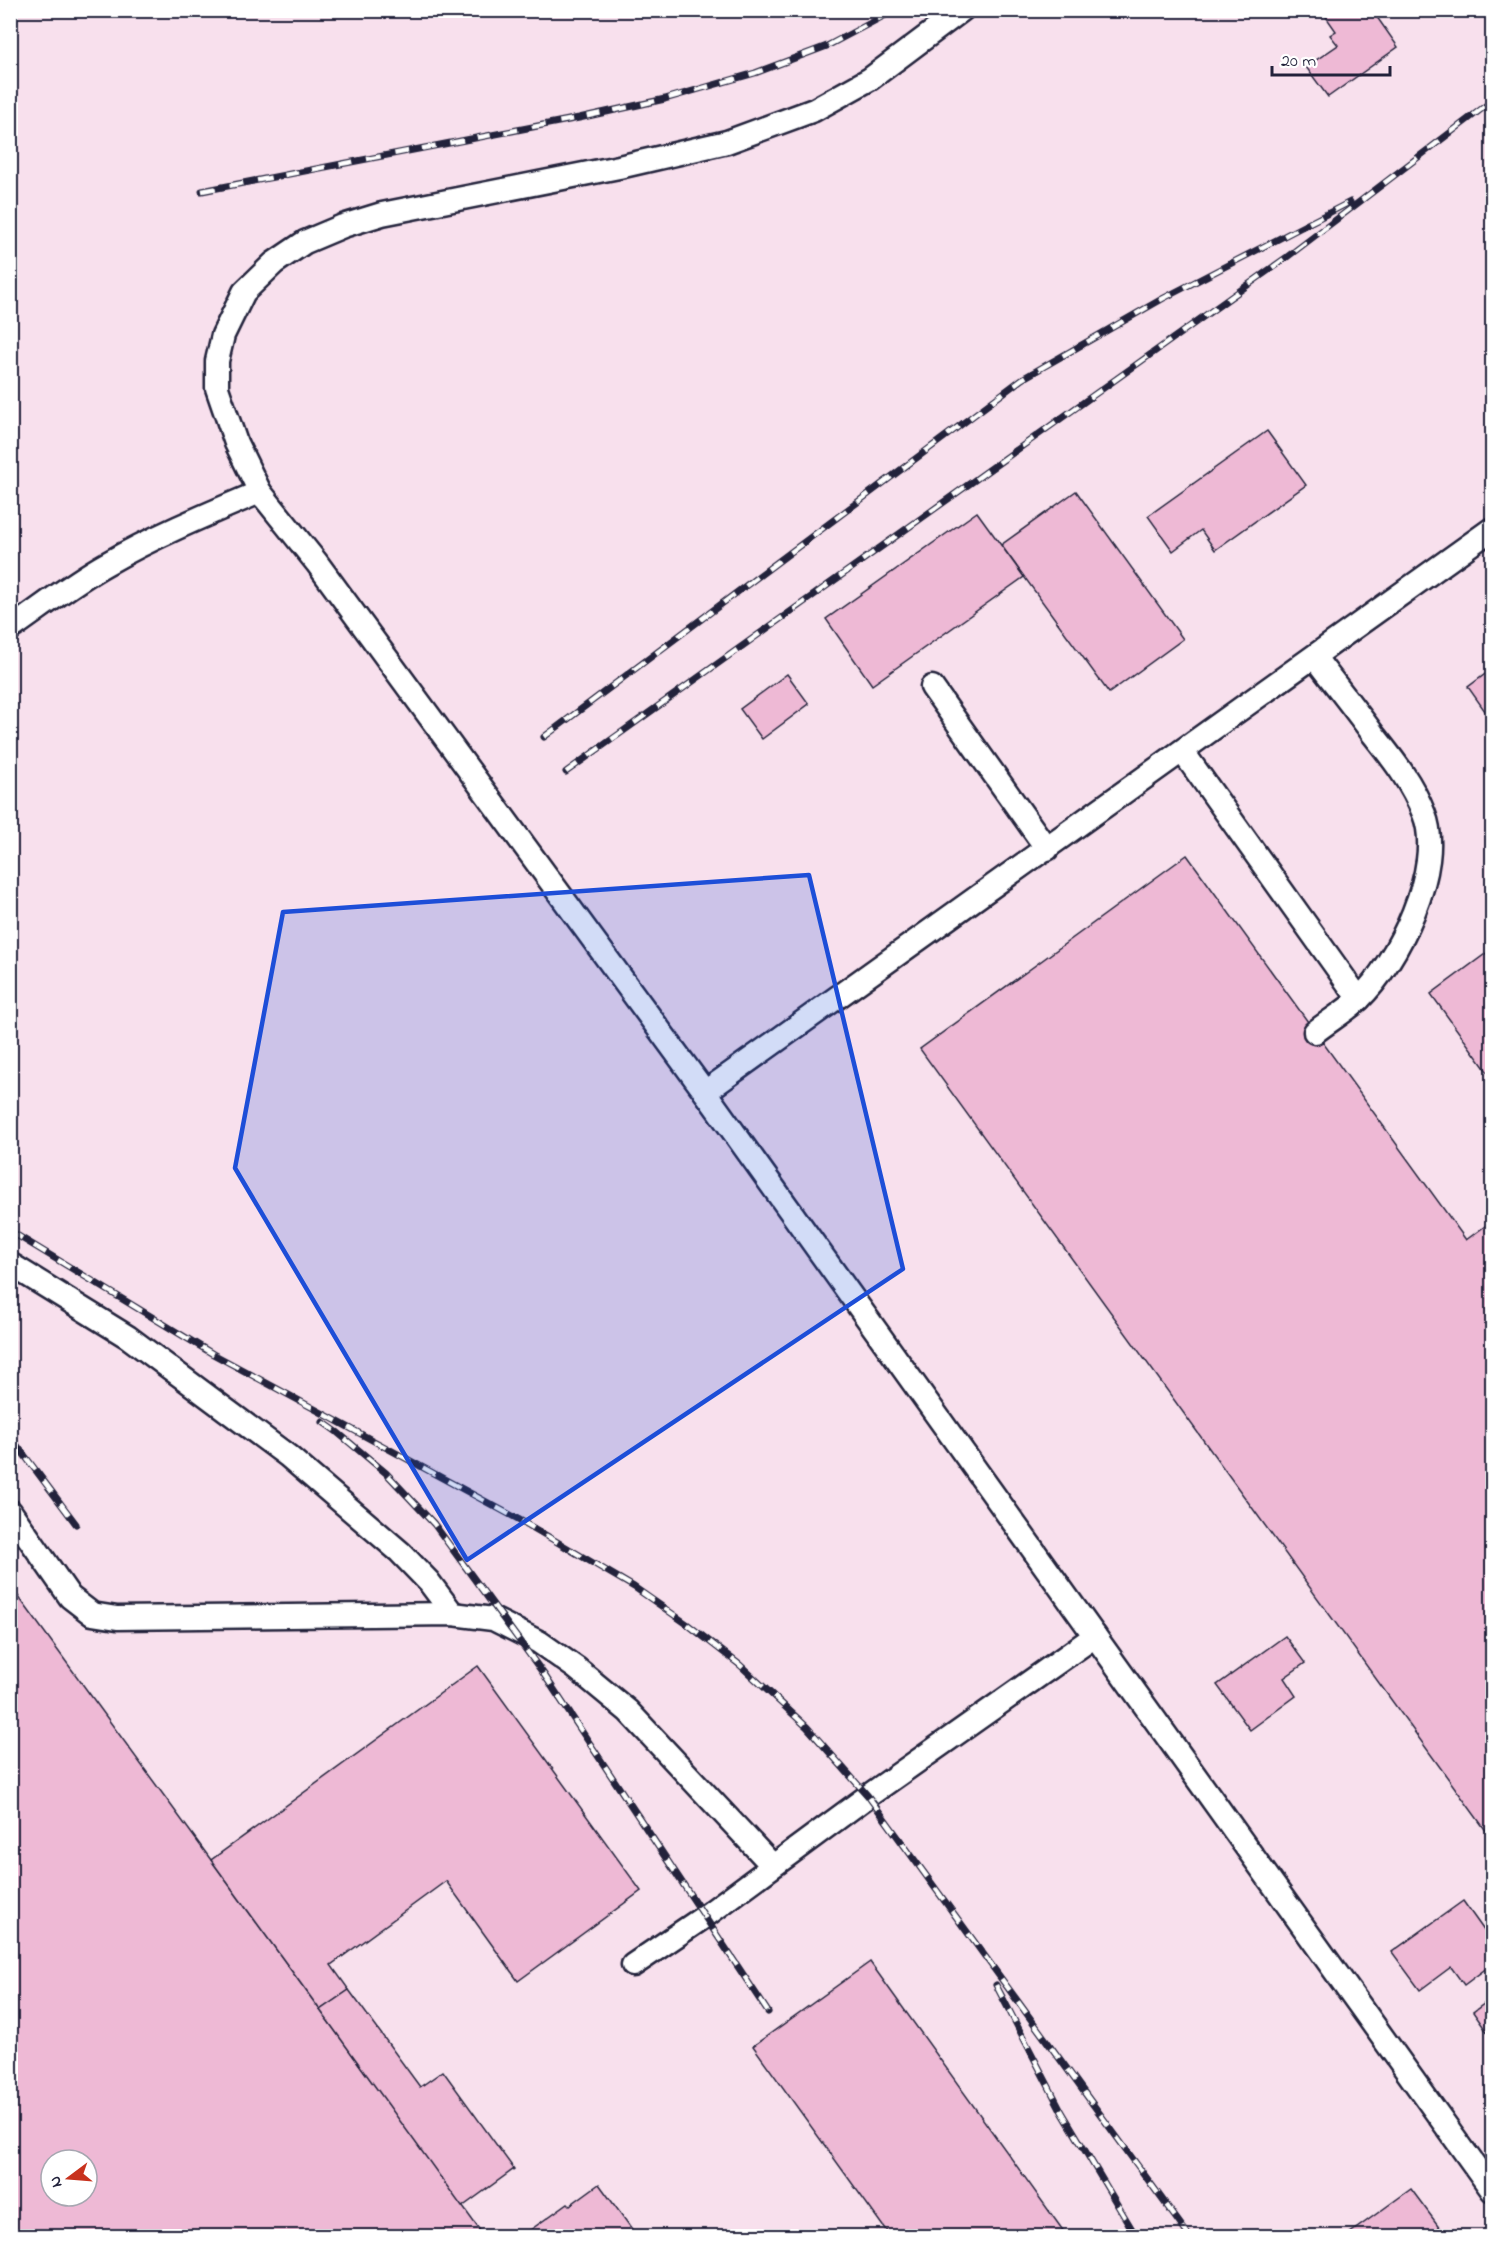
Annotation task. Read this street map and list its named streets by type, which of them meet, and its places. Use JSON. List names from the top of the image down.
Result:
{
  "scale_bar": "20 m",
  "north": "left"
}
